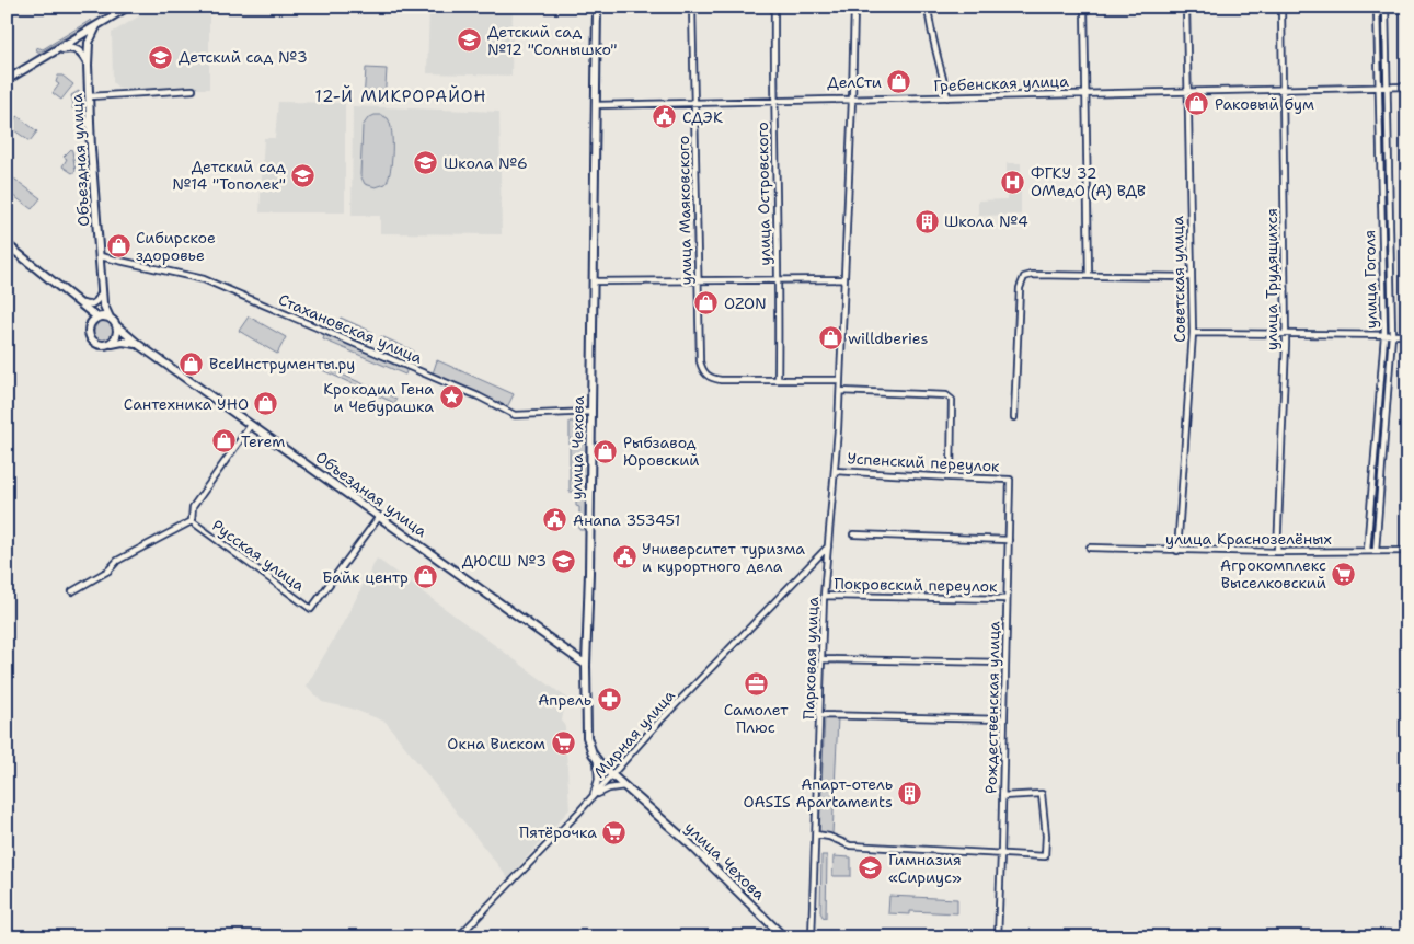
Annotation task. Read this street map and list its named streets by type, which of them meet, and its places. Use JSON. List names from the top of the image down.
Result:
{
  "streets": {
    "main road": ["Объездная улица", "улица Чехова"],
    "street": [
      "Гребенская улица",
      "улица Островского",
      "улица Маяковского",
      "Советская улица",
      "улица Трудящихся",
      "улица Гоголя",
      "Стахановская улица",
      "Успенский переулок",
      "улица Краснозелёных",
      "Русская улица",
      "Покровский переулок",
      "Парковая улица",
      "Рождественская улица",
      "Мирная улица"
    ]
  },
  "crossings": [
    ["Гребенская улица", "улица Островского"],
    ["Гребенская улица", "улица Маяковского"],
    ["Гребенская улица", "Советская улица"],
    ["Гребенская улица", "улица Трудящихся"],
    ["Гребенская улица", "улица Гоголя"],
    ["Гребенская улица", "улица Чехова"],
    ["Гребенская улица", "Парковая улица"],
    ["Объездная улица", "Стахановская улица"],
    ["Объездная улица", "улица Чехова"],
    ["Объездная улица", "Русская улица"],
    ["улица Островского", "улица Маяковского"],
    ["Советская улица", "улица Краснозелёных"],
    ["улица Трудящихся", "улица Краснозелёных"],
    ["улица Гоголя", "улица Краснозелёных"],
    ["Стахановская улица", "улица Чехова"],
    ["улица Чехова", "Мирная улица"],
    ["Успенский переулок", "Парковая улица"],
    ["Успенский переулок", "Рождественская улица"],
    ["Покровский переулок", "Парковая улица"],
    ["Покровский переулок", "Рождественская улица"],
    ["Парковая улица", "Мирная улица"]
  ],
  "districts": ["12-Й МИКРОРАЙОН"],
  "places": {
    "school or university": [
      "Детский сад №12 \"Солнышко\"",
      "Детский сад №3",
      "Школа №6",
      "Детский сад №14 \"Тополек\"",
      "ДЮСШ №3",
      "Гимназия «Сириус»"
    ],
    "shop": [
      "ДелСти",
      "Раковый бум",
      "Сибирское здоровье",
      "OZON",
      "willdberies",
      "ВсеИнструменты.ру",
      "Сантехника УНО",
      "Terem",
      "Рыбзавод Юровский",
      "Байк центр"
    ],
    "public building": ["СДЭК", "Анапа 353451", "Университет туризма и курортного дела"],
    "hospital": ["ФГКУ 32 ОМедО (А) ВДВ"],
    "building": ["Школа №4", "Апарт-отель OASIS Apartaments"],
    "place": ["Крокодил Гена и Чебурашка"],
    "supermarket": ["Агрокомплекс Выселковский", "Окна Виском", "Пятёрочка"],
    "office": ["Самолет Плюс"],
    "pharmacy": ["Апрель"]
  }
}
